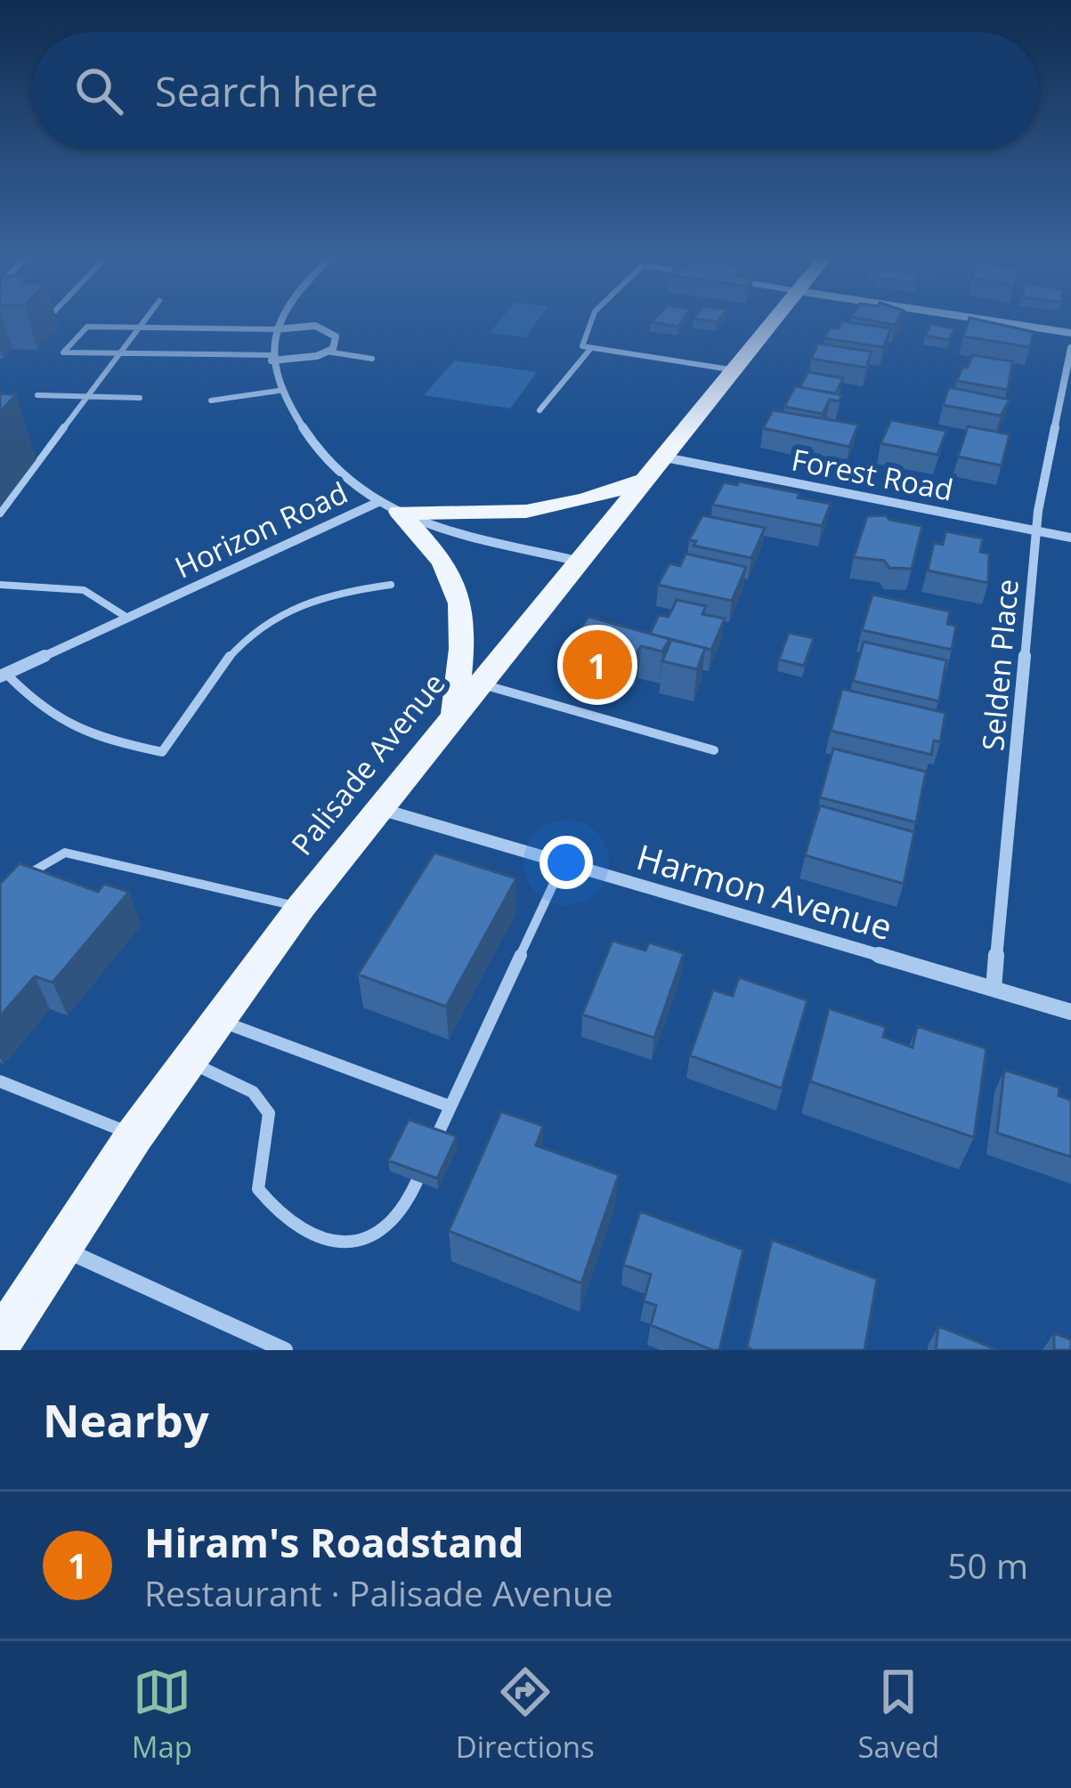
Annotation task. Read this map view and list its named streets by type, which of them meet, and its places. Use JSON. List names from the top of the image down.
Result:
{
  "streets": {
    "main road": ["Palisade Avenue"],
    "street": [
      "Forest Road",
      "Horizon Road",
      "Selden Place",
      "Harmon Avenue"
    ]
  },
  "crossings": [
    ["Forest Road", "Selden Place"],
    ["Forest Road", "Palisade Avenue"],
    ["Selden Place", "Harmon Avenue"],
    ["Palisade Avenue", "Harmon Avenue"]
  ],
  "page": {
    "search": "Search here",
    "pins": "1",
    "heading": "Nearby",
    "list": [
      {
        "mark": "1",
        "name": "Hiram's Roadstand",
        "note": "Restaurant · Palisade Avenue",
        "value": "50 m"
      }
    ],
    "nav": ["Map", "Directions", "Saved"]
  }
}
